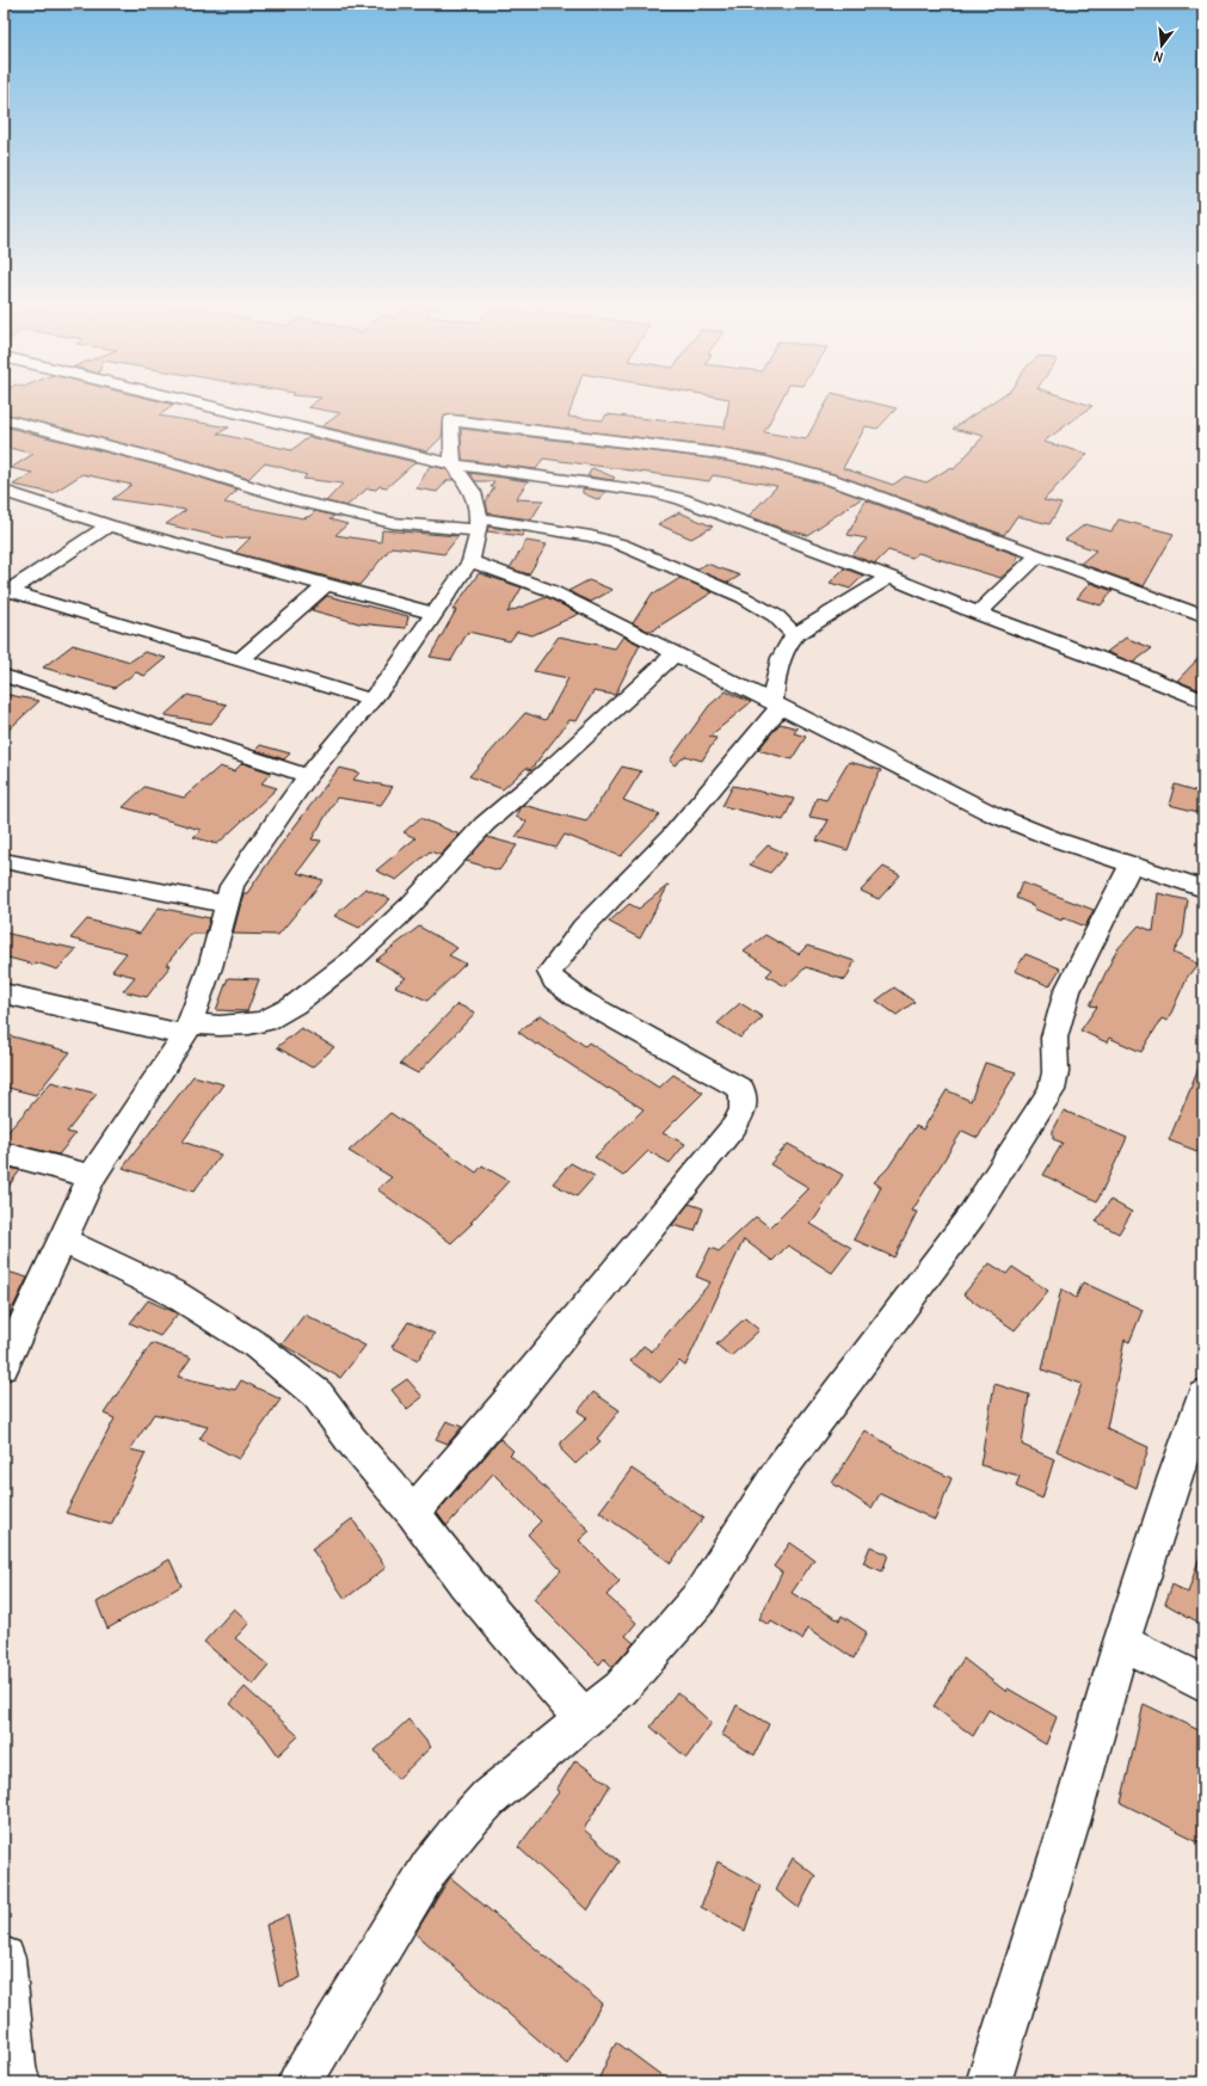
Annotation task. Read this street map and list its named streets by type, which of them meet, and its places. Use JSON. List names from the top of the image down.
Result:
{
  "north": "bottom"
}
